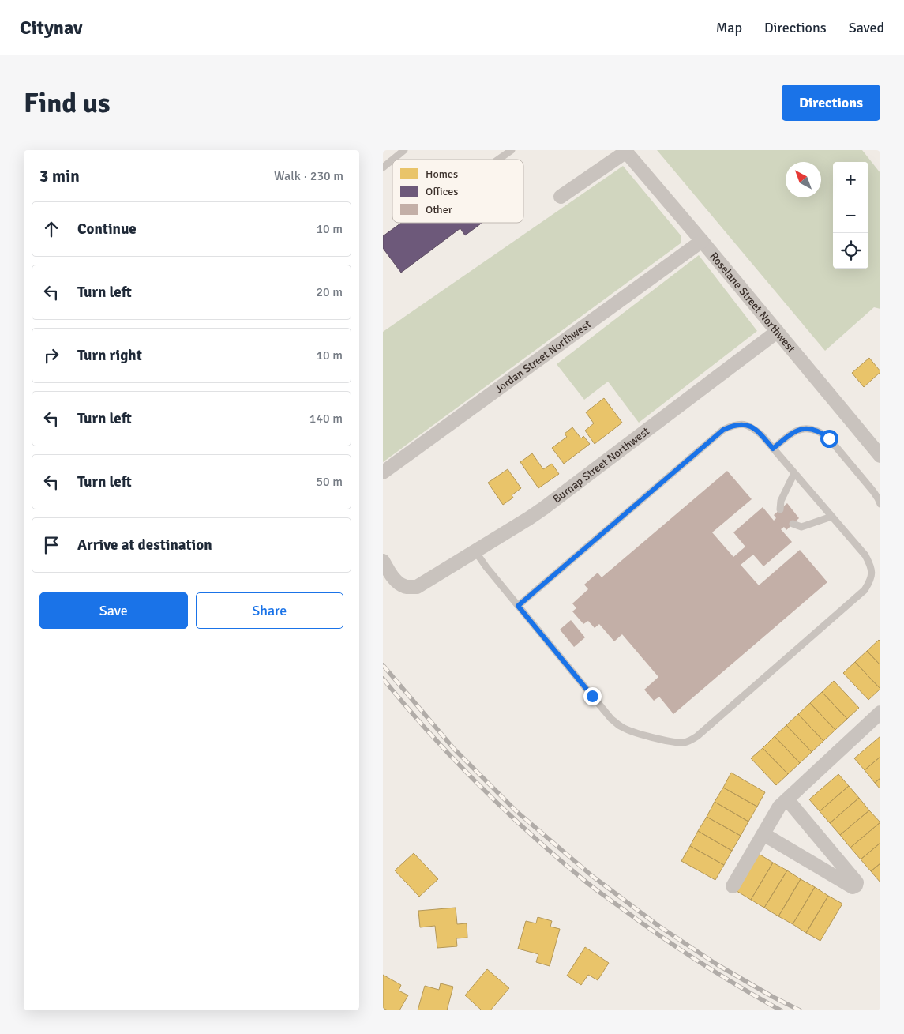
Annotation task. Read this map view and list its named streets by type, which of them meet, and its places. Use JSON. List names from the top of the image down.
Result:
{
  "streets": {
    "street": ["Roselane Street Northwest", "Jordan Street Northwest", "Burnap Street Northwest"]
  },
  "crossings": [
    ["Roselane Street Northwest", "Jordan Street Northwest"],
    ["Roselane Street Northwest", "Burnap Street Northwest"]
  ],
  "legend": ["Homes", "Offices", "Other"],
  "north": "top left",
  "page": {
    "header": "Citynav",
    "nav": ["Map", "Directions", "Saved"],
    "buttons": [
      "Directions",
      ["Save", "Share"]
    ],
    "title": "Find us",
    "heading": ["3 min", "Walk · 230 m"],
    "map_buttons": ["+", "−"],
    "list": [
      ["Continue", "10 m"],
      ["Turn left", "20 m"],
      ["Turn right", "10 m"],
      ["Turn left", "140 m"],
      ["Turn left", "50 m"],
      "Arrive at destination"
    ]
  }
}
